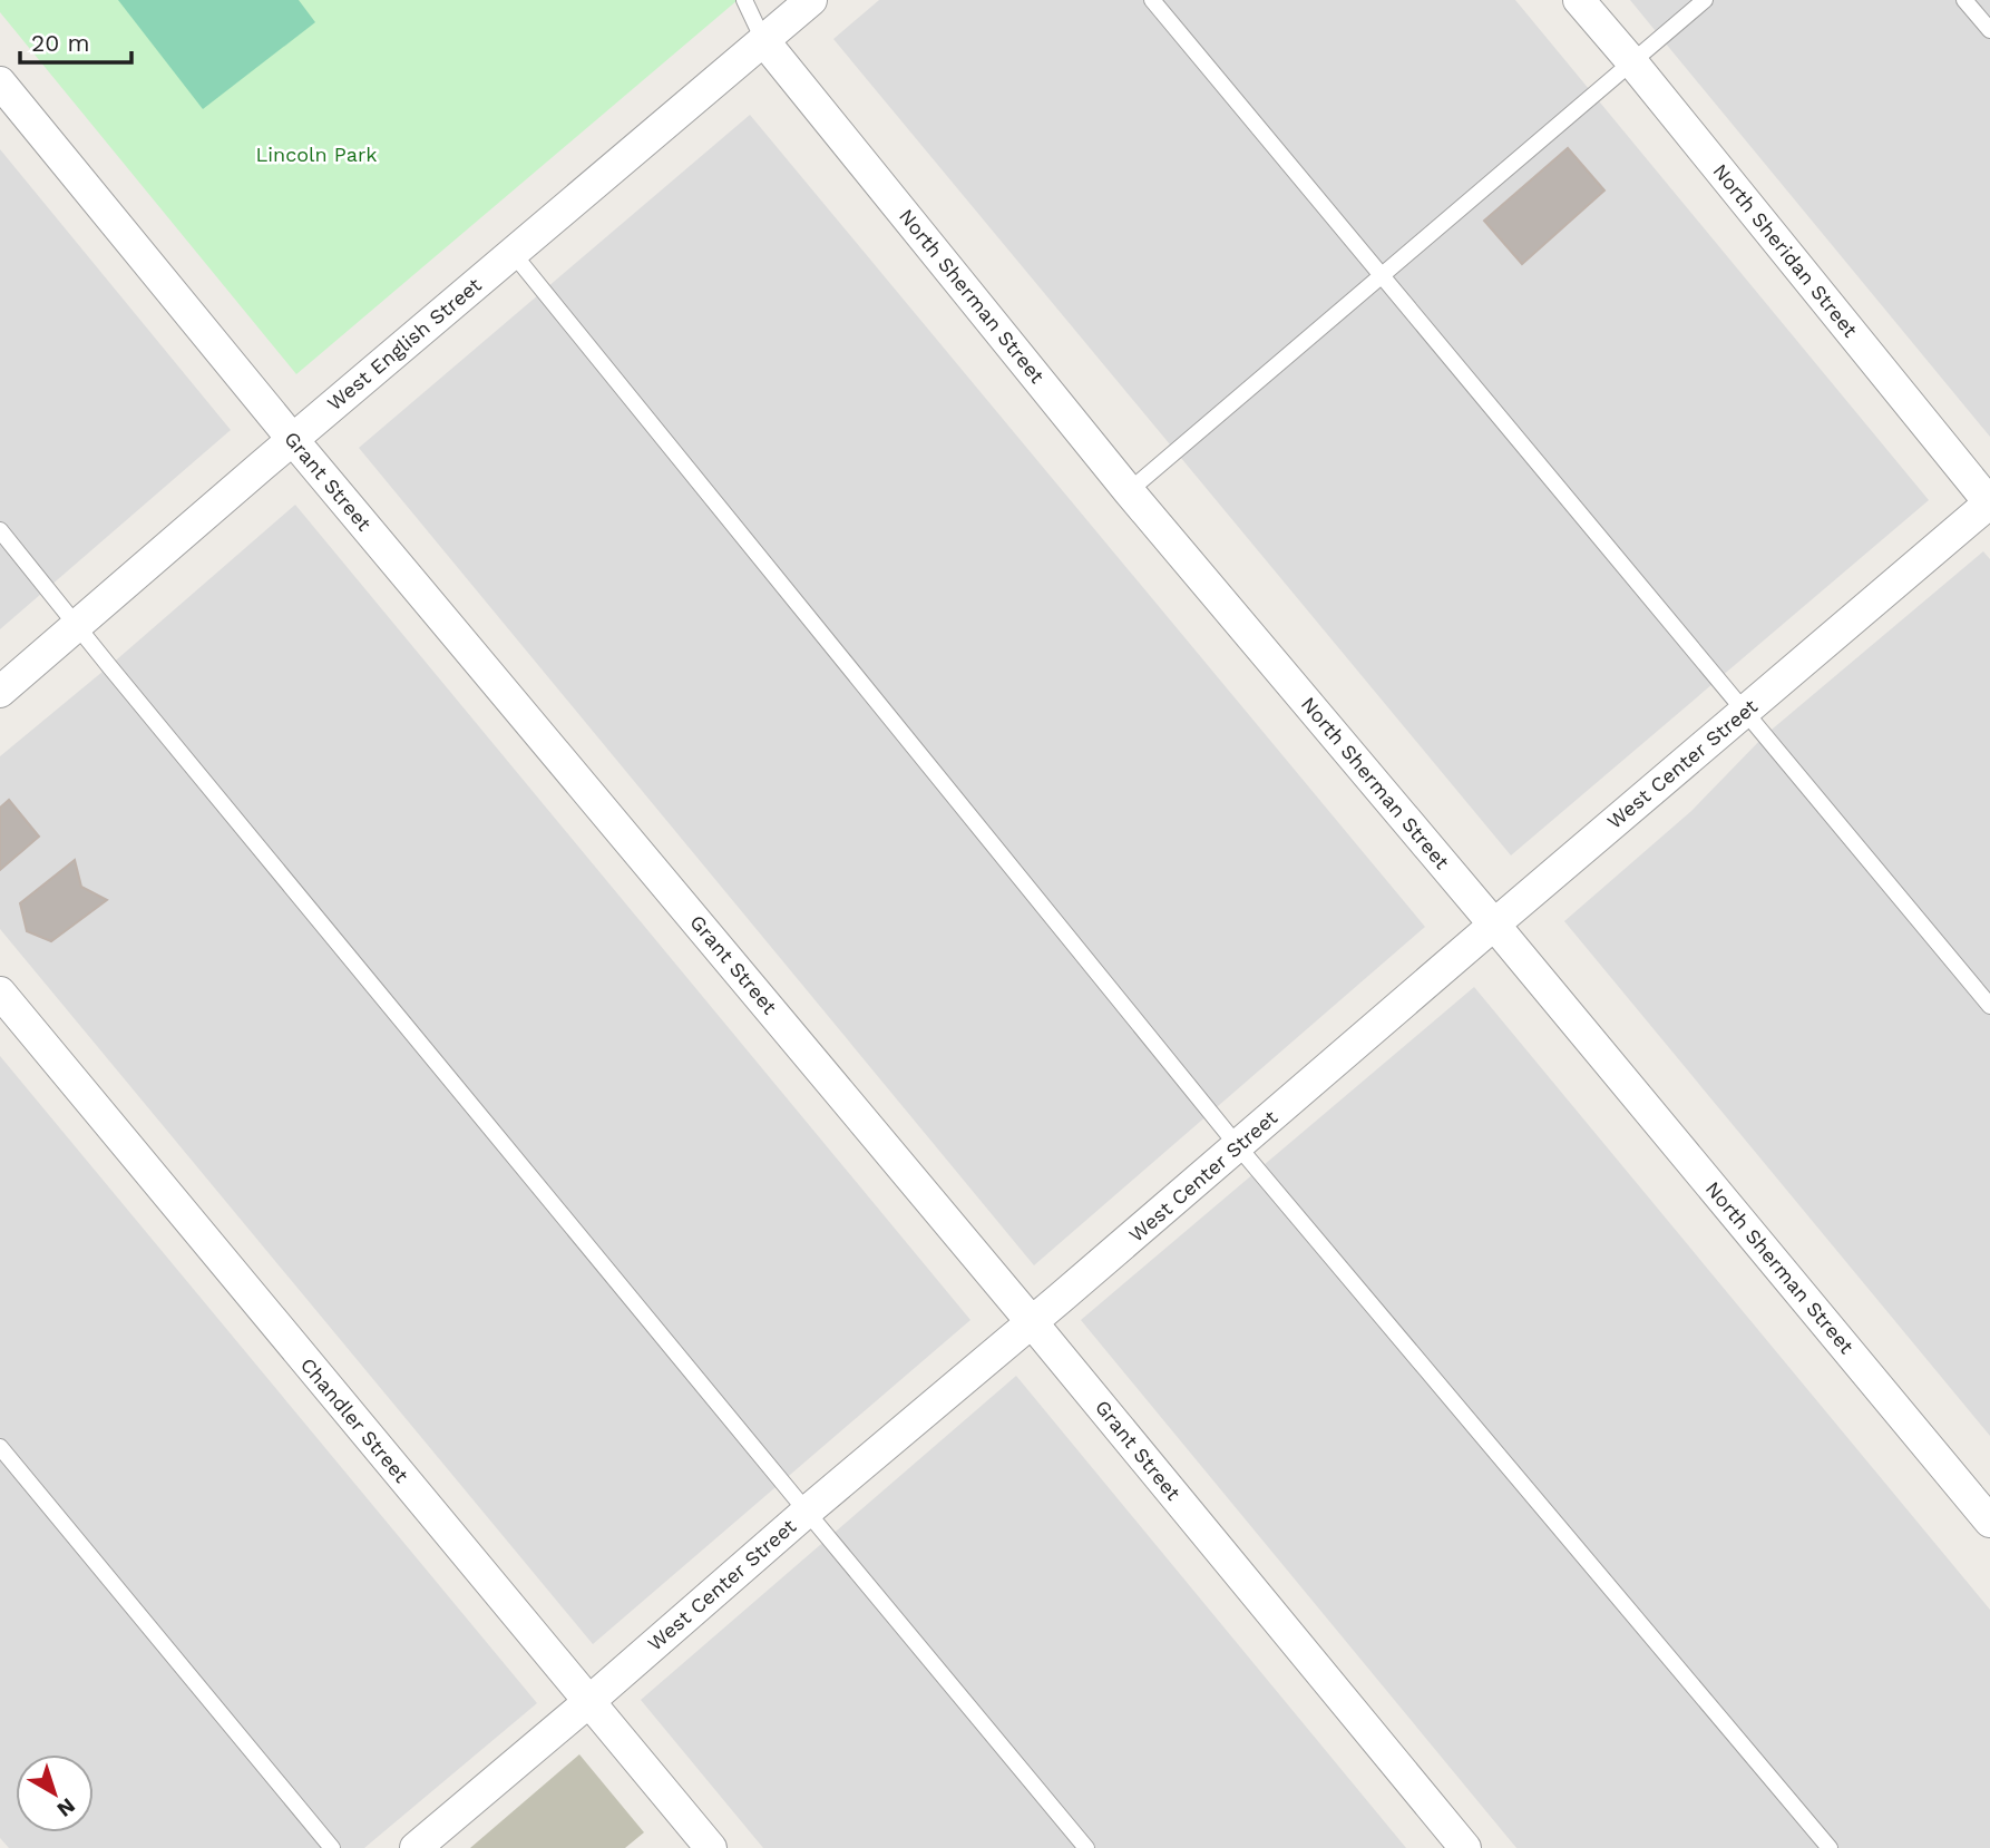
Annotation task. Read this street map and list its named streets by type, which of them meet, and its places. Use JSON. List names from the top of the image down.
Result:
{
  "streets": {
    "street": [
      "North Sheridan Street",
      "North Sherman Street",
      "West English Street",
      "Grant Street",
      "West Center Street",
      "Chandler Street"
    ]
  },
  "crossings": [
    ["North Sheridan Street", "West Center Street"],
    ["North Sherman Street", "West English Street"],
    ["North Sherman Street", "West Center Street"],
    ["West English Street", "Grant Street"],
    ["Grant Street", "West Center Street"],
    ["West Center Street", "Chandler Street"]
  ],
  "parks": ["Lincoln Park"],
  "scale_bar": "20 m",
  "north": "bottom right"
}
